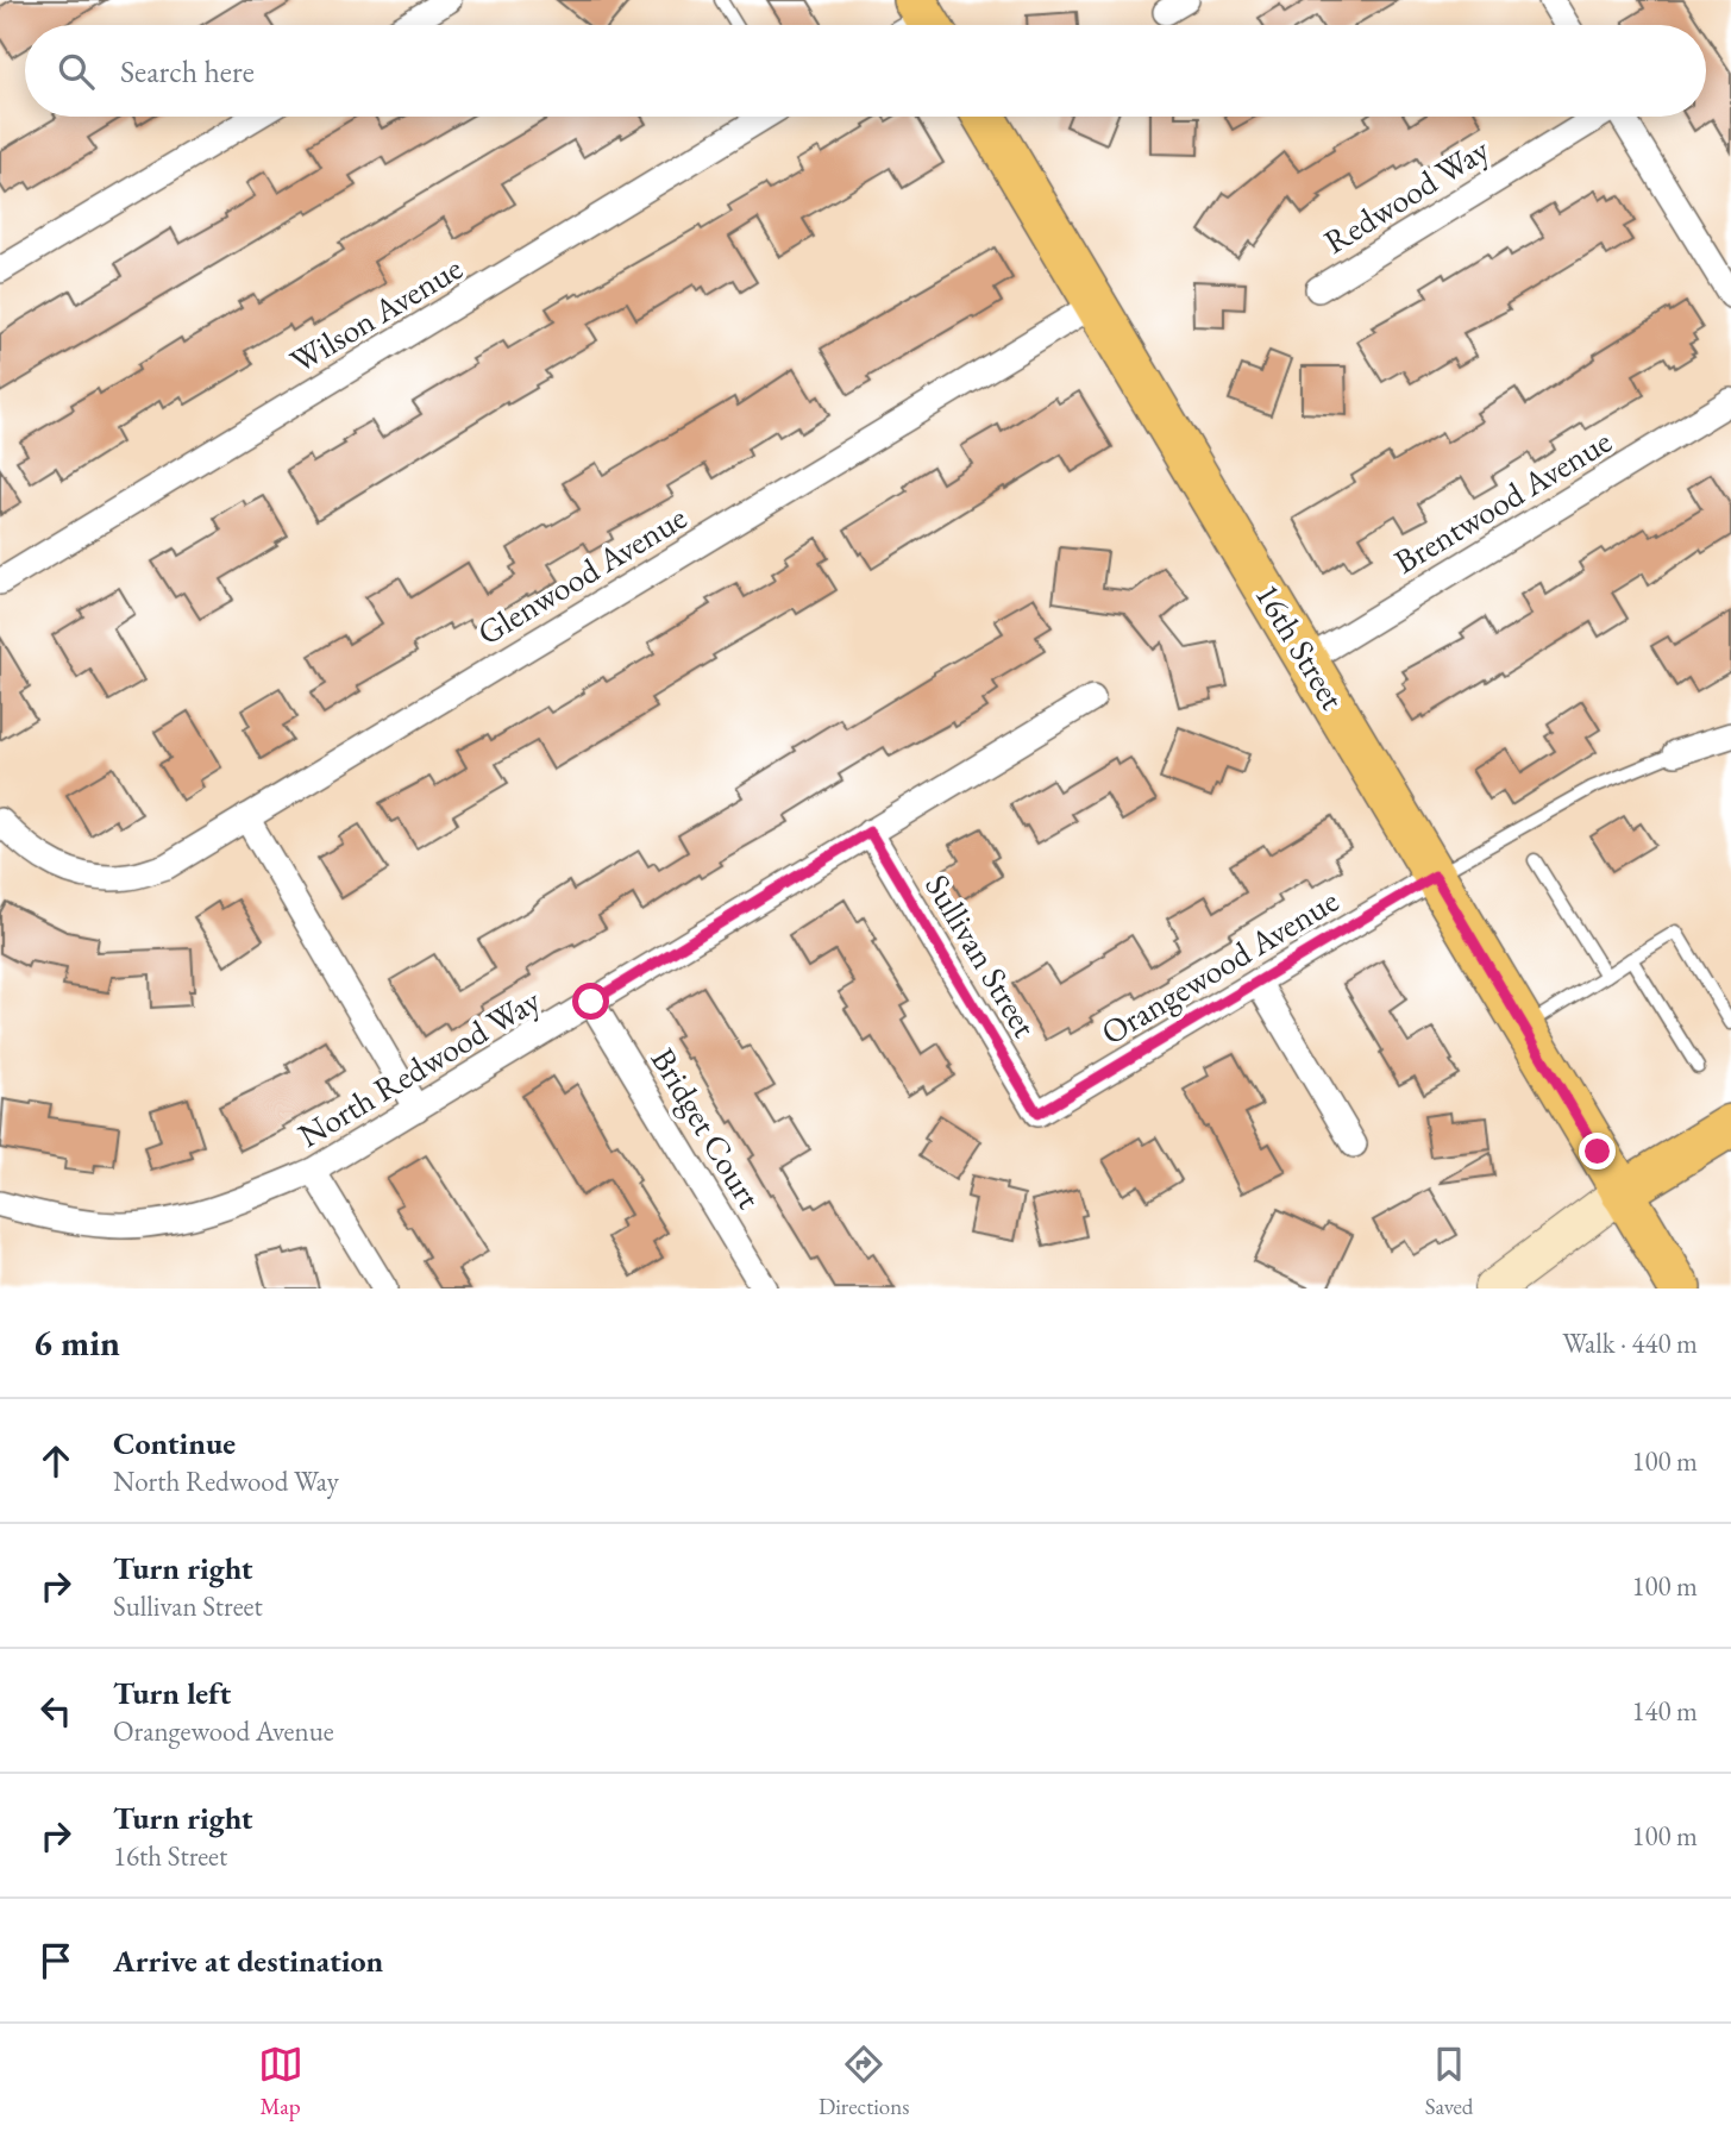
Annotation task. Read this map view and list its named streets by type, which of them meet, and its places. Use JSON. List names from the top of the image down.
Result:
{
  "streets": {
    "main road": ["16th Street"],
    "street": [
      "Redwood Way",
      "Wilson Avenue",
      "Brentwood Avenue",
      "Glenwood Avenue",
      "Sullivan Street",
      "Orangewood Avenue",
      "North Redwood Way",
      "Bridget Court"
    ]
  },
  "crossings": [
    ["Brentwood Avenue", "16th Street"],
    ["Glenwood Avenue", "16th Street"],
    ["16th Street", "Orangewood Avenue"],
    ["Sullivan Street", "Orangewood Avenue"],
    ["Sullivan Street", "North Redwood Way"],
    ["North Redwood Way", "Bridget Court"]
  ],
  "page": {
    "search": "Search here",
    "heading": ["6 min", "Walk · 440 m"],
    "list": [
      ["Continue", "North Redwood Way", "100 m"],
      ["Turn right", "Sullivan Street", "100 m"],
      ["Turn left", "Orangewood Avenue", "140 m"],
      ["Turn right", "16th Street", "100 m"],
      "Arrive at destination"
    ],
    "nav": ["Map", "Directions", "Saved"]
  }
}
